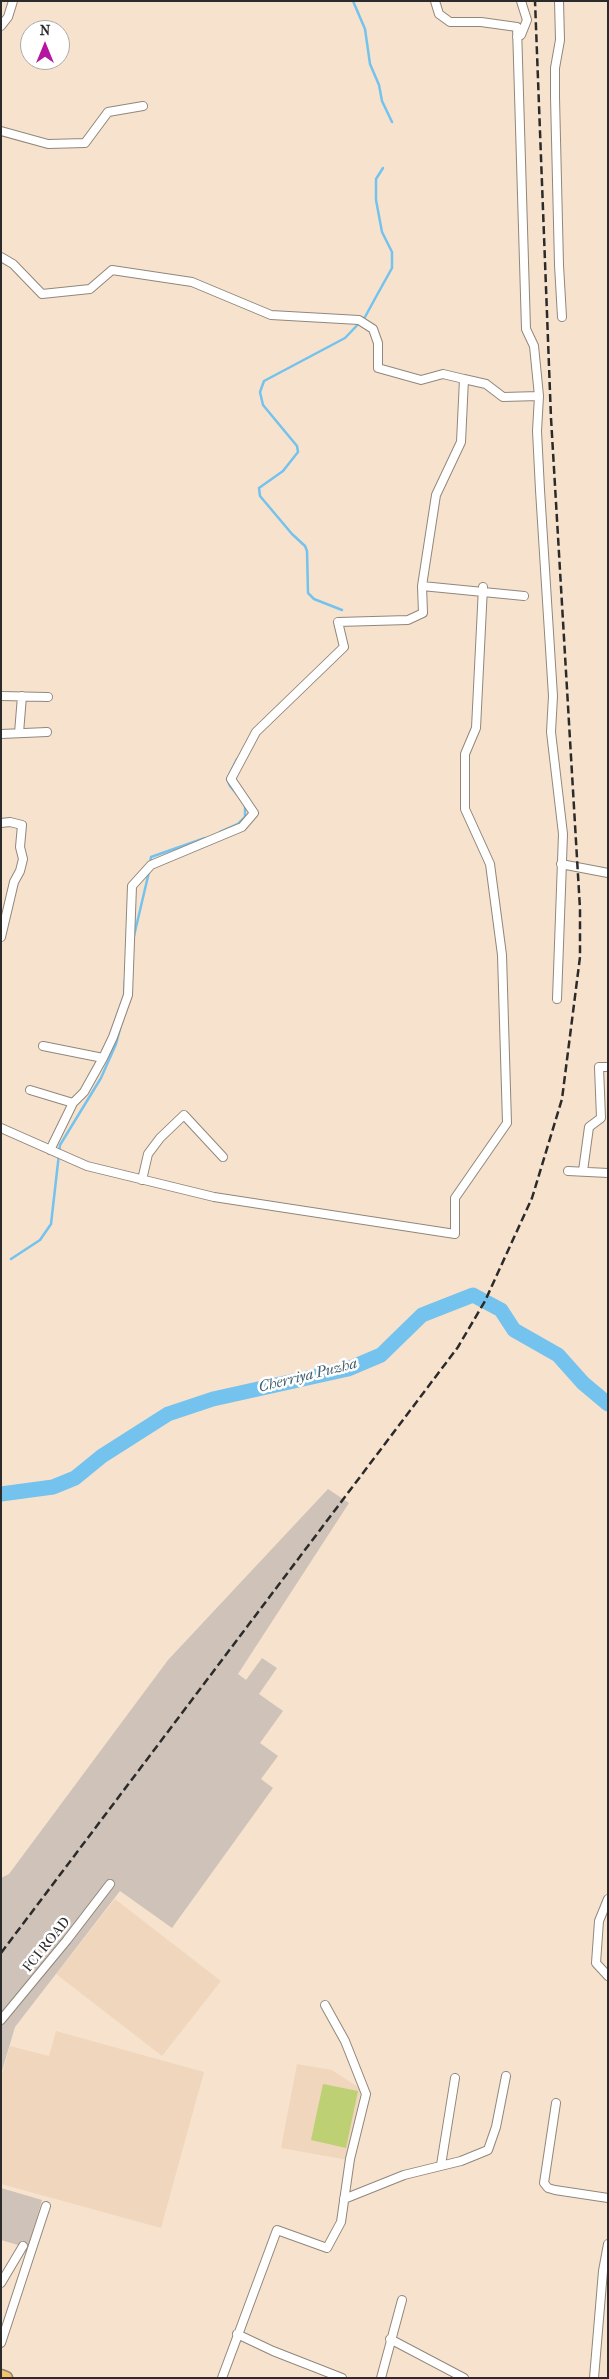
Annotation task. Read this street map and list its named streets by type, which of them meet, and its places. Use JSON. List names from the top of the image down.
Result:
{
  "streets": {
    "street": ["FCI ROAD"]
  },
  "water": ["Cherriya Puzha"],
  "north": "top"
}
